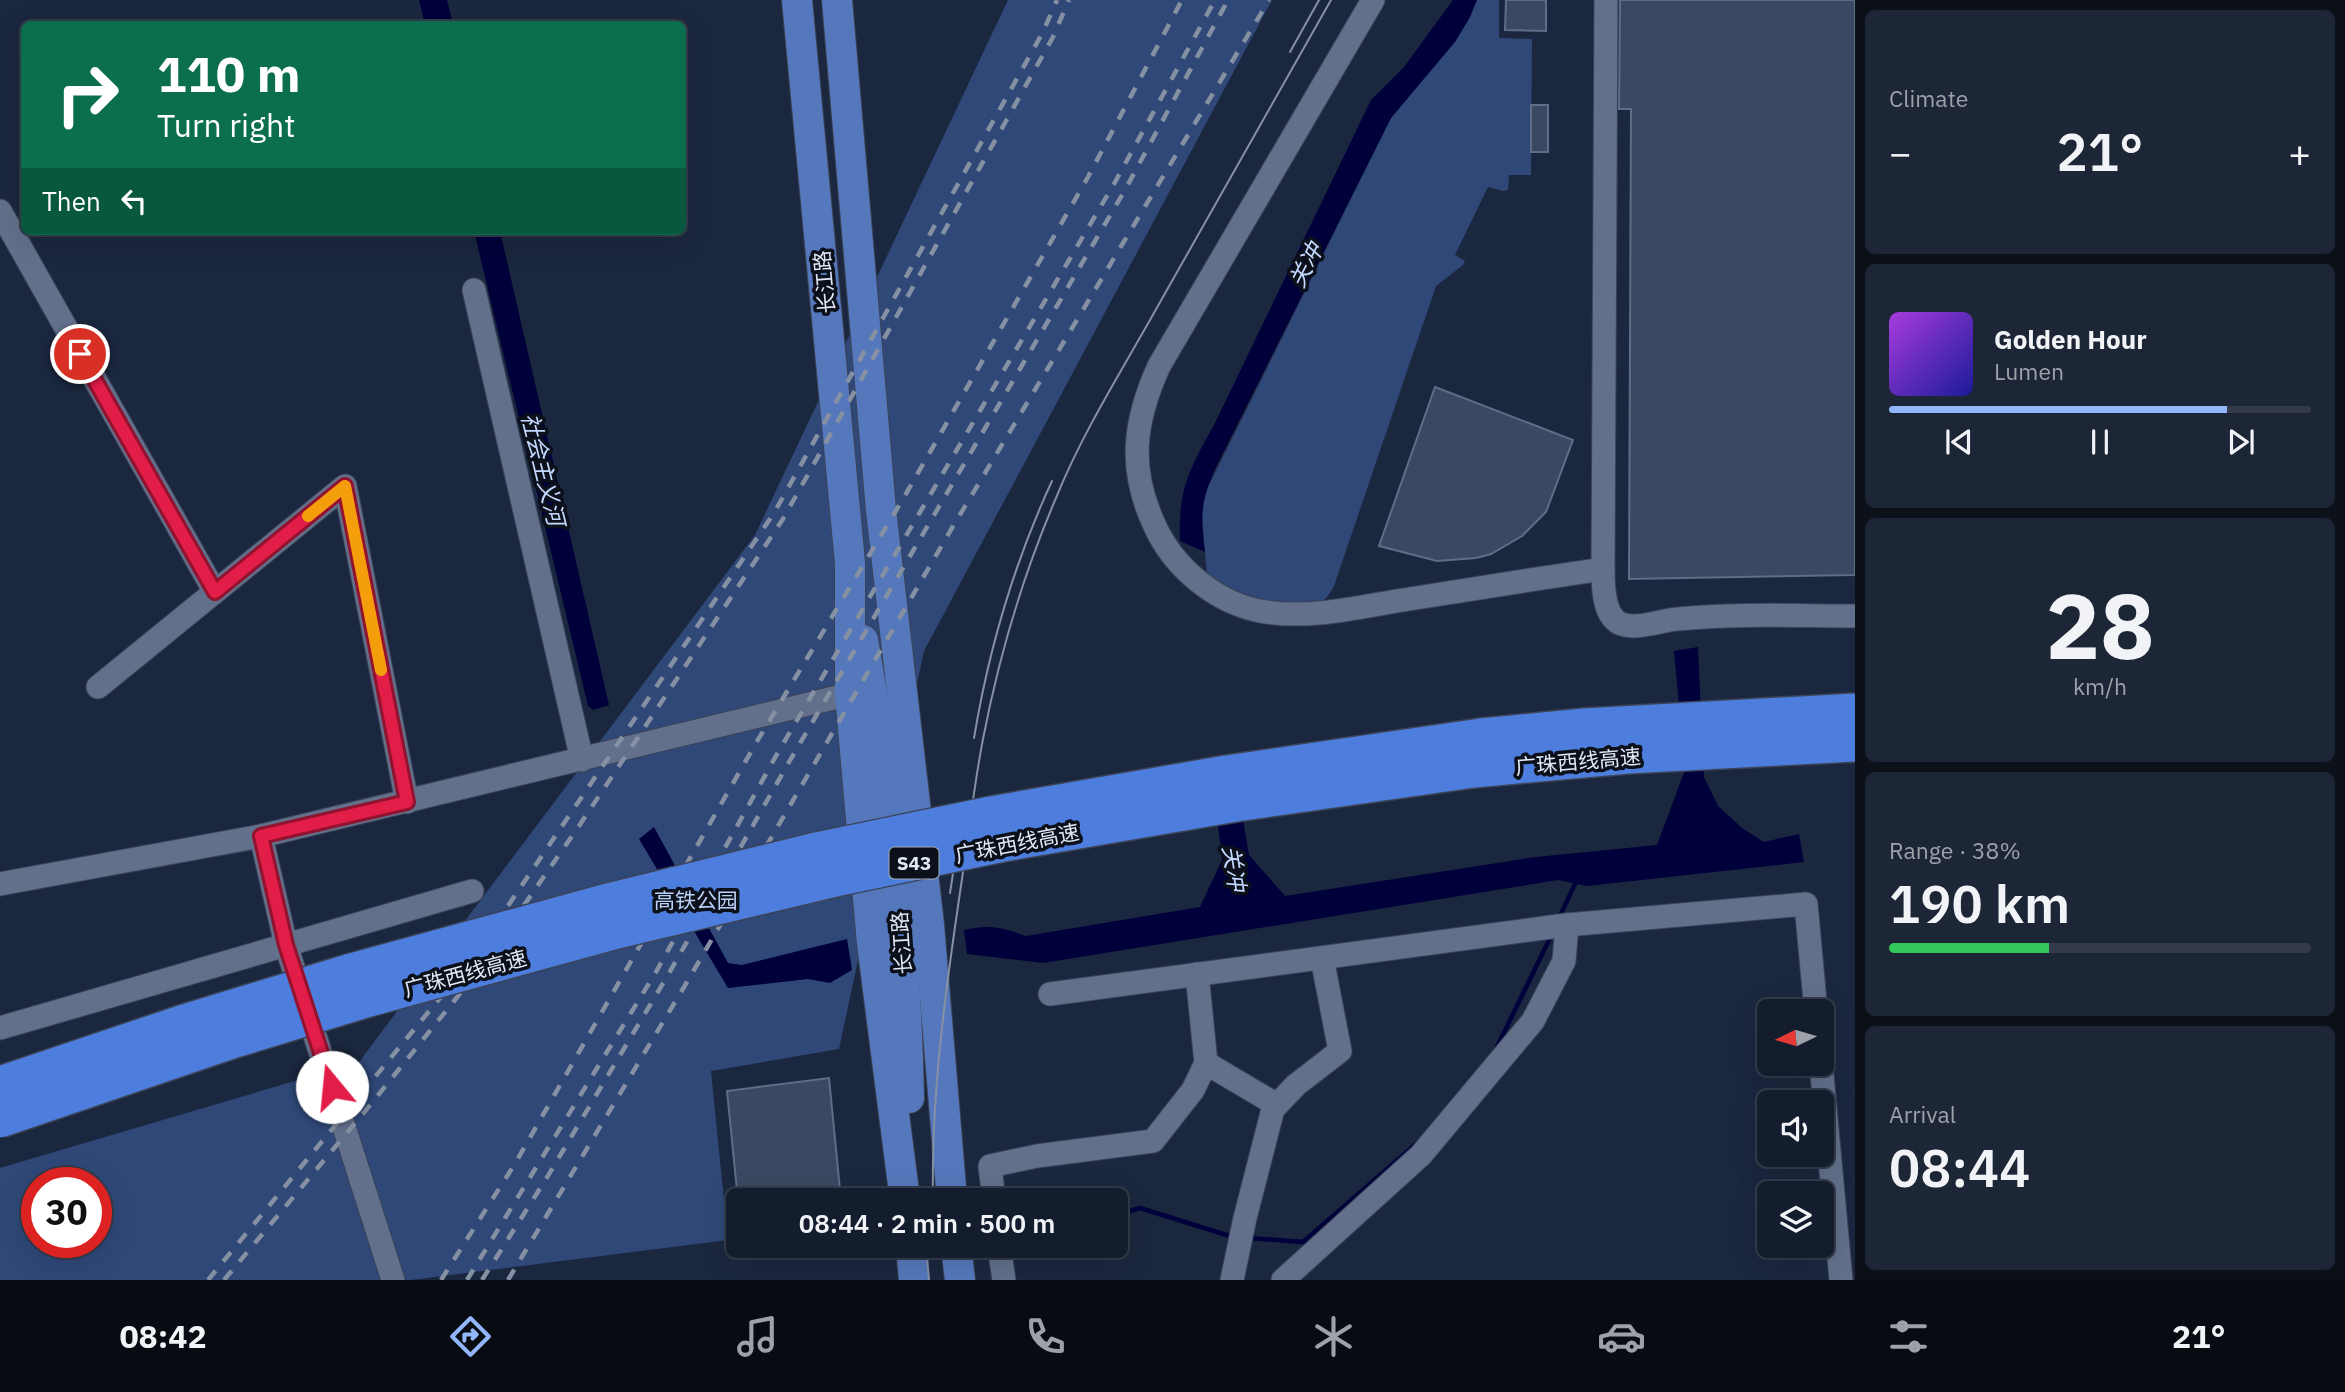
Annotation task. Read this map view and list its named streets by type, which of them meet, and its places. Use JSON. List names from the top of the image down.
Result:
{
  "streets": {
    "highway": ["广珠西线高速", "S43"],
    "main road": ["长江路"]
  },
  "water": ["关冲", "社会主义河"],
  "parks": ["高铁公园"],
  "north": "left",
  "page": {
    "tile": [
      "Climate",
      ["28", "km/h"],
      ["Range · 38%", "190 km"],
      ["Arrival", "08:44"]
    ],
    "turn": ["110 m", "Turn right"],
    "heat": ["−", "21°", "+"],
    "then": "Then",
    "song": ["Golden Hour", "Lumen"],
    "limit": "30",
    "trip": "08:44 · 2 min · 500 m",
    "tabs": ["08:42", "21°"]
  }
}
